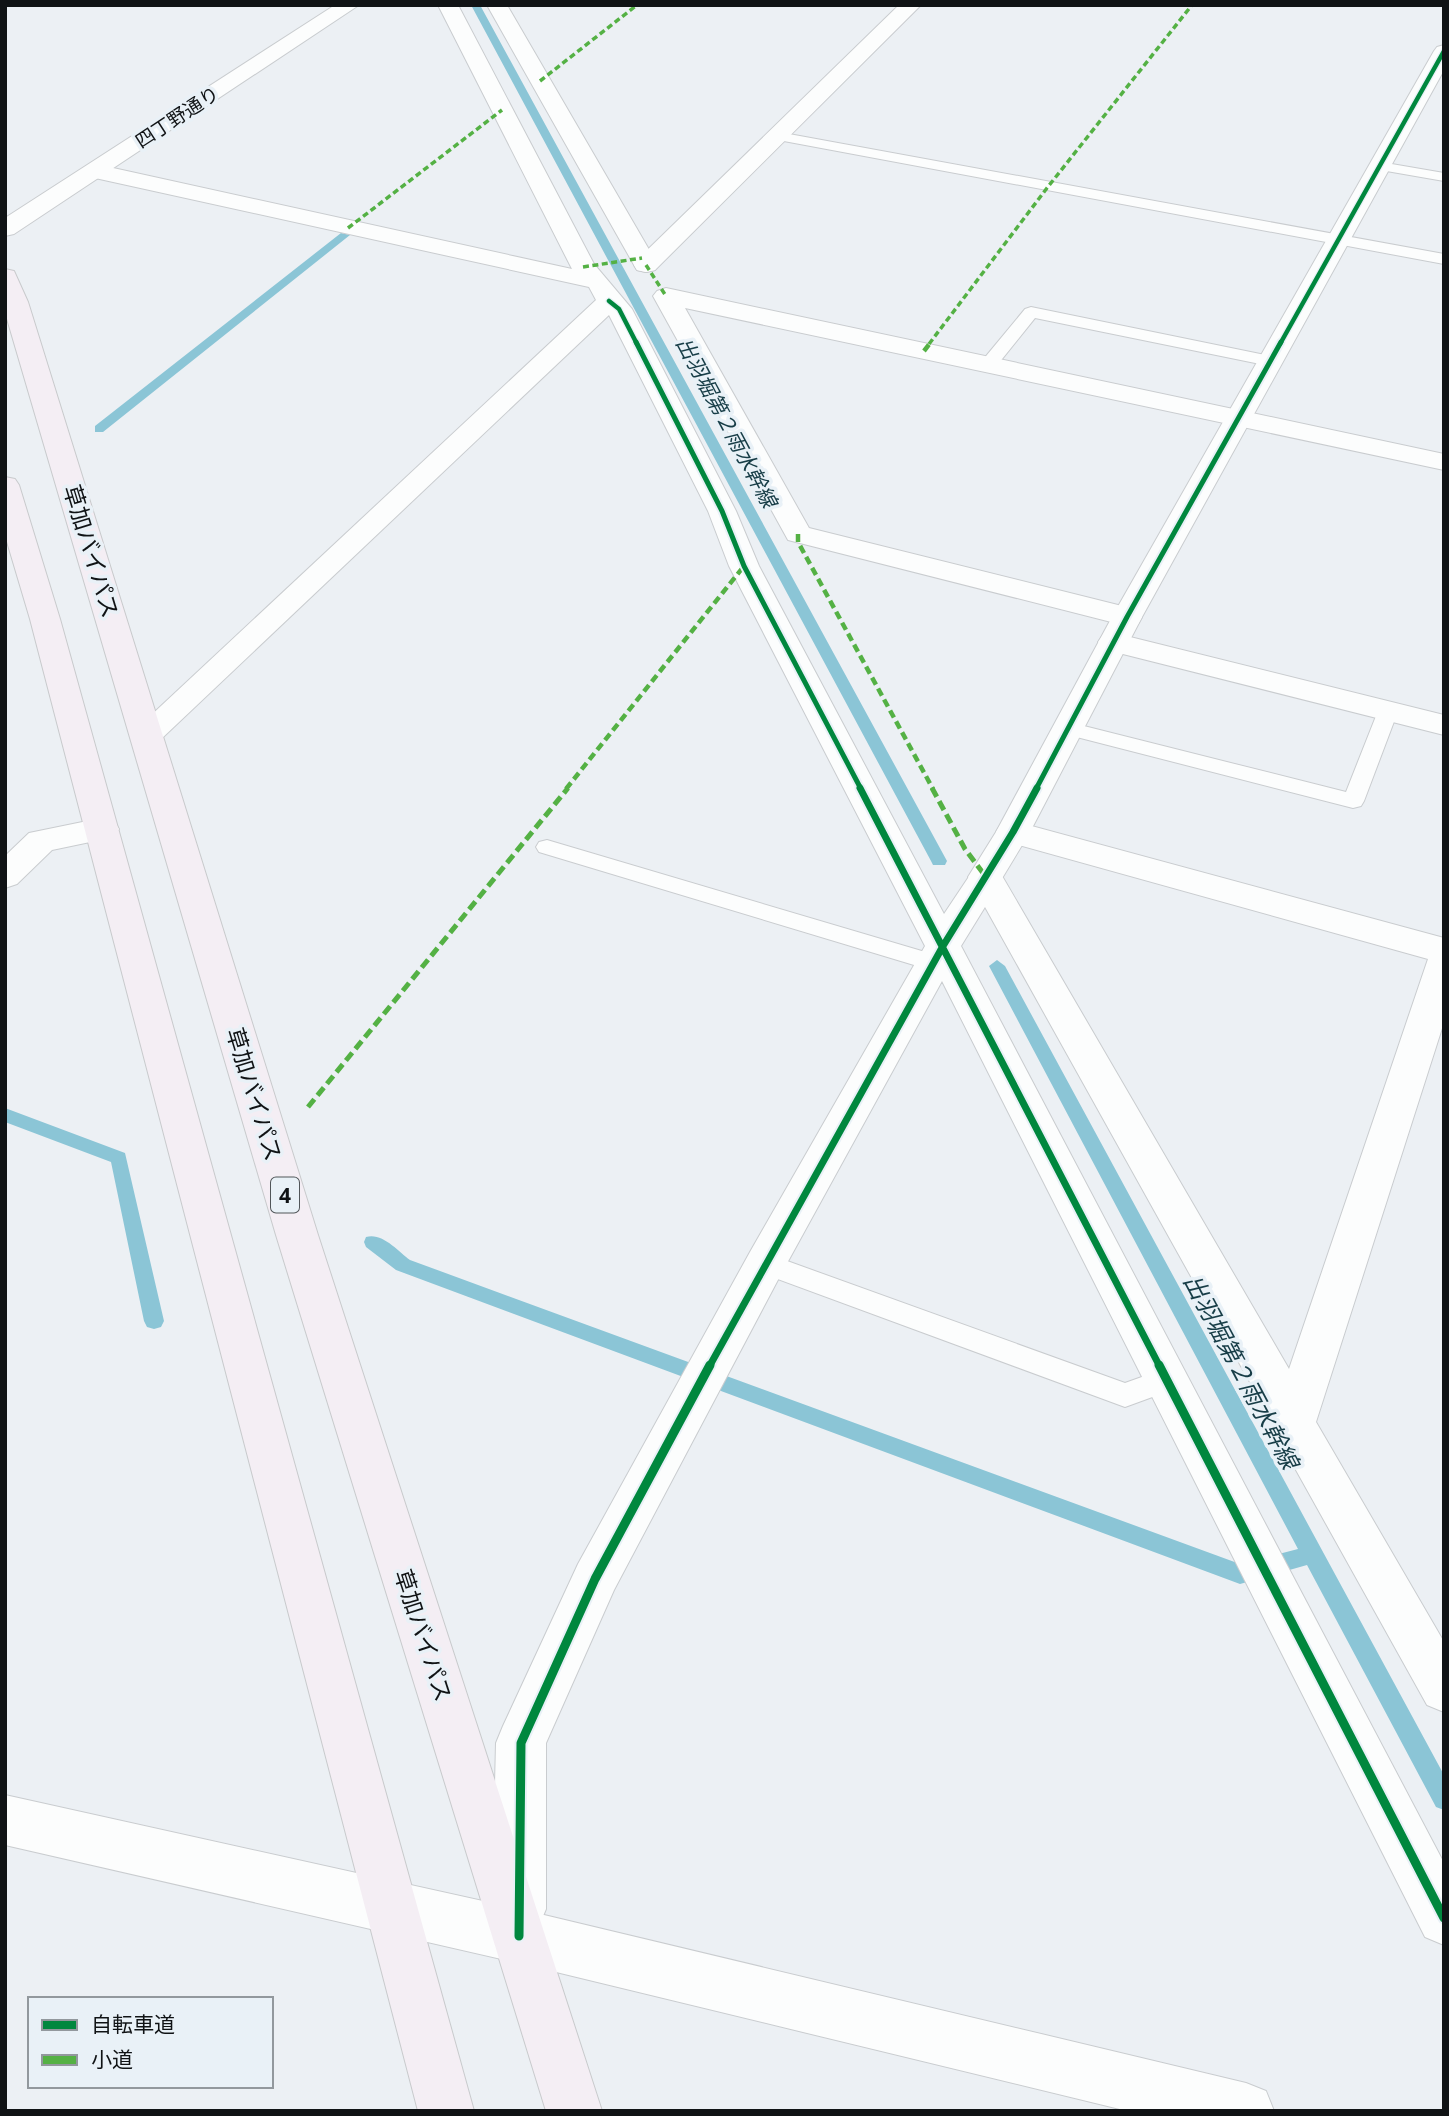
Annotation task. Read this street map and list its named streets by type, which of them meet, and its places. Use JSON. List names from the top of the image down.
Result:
{
  "streets": {
    "highway": ["草加バイパス", "4"],
    "street": ["四丁野通り"]
  },
  "water": ["出羽堀第２雨水幹線"],
  "legend": ["自転車道", "小道"]
}
